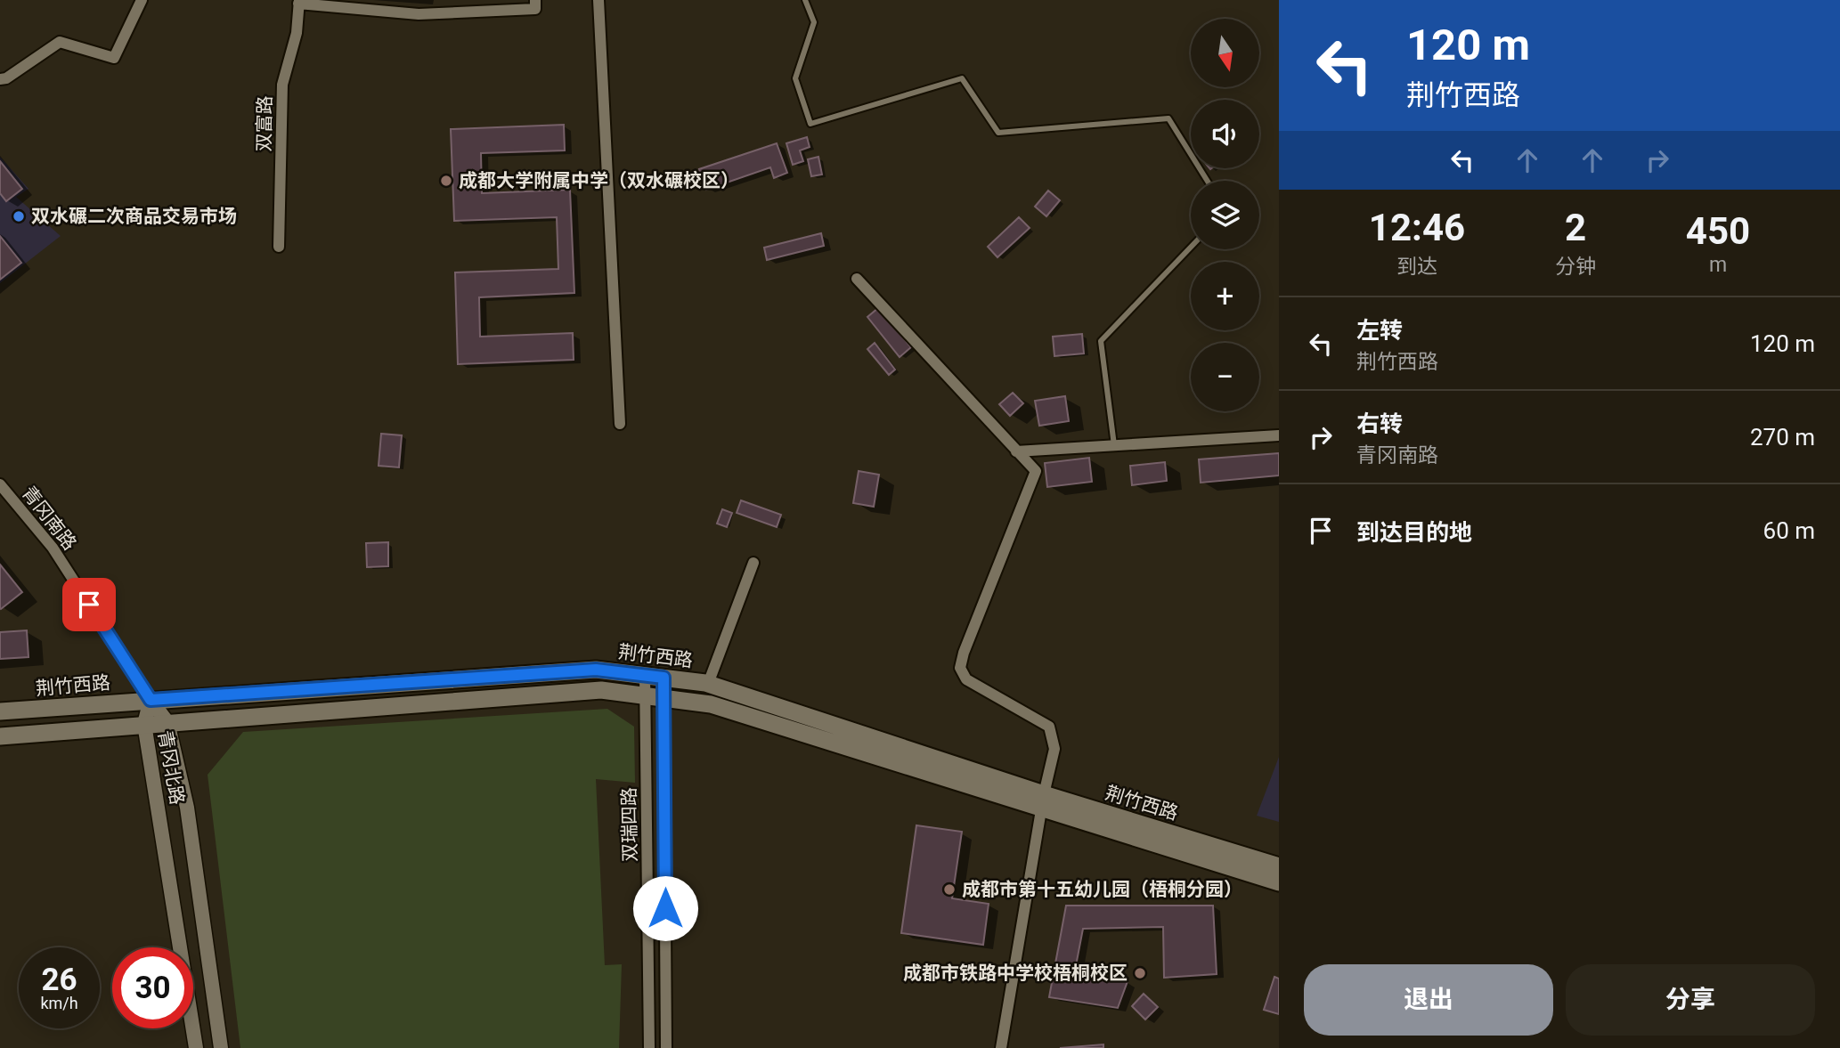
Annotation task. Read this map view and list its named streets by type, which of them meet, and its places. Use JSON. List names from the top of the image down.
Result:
{
  "streets": {
    "main road": ["荆竹西路"],
    "street": [
      "双富路",
      "青冈南路",
      "青冈北路",
      "双瑞四路"
    ]
  },
  "crossings": [
    ["青冈南路", "荆竹西路"],
    ["青冈南路", "青冈北路"],
    ["荆竹西路", "青冈北路"],
    ["荆竹西路", "双瑞四路"]
  ],
  "places": [
    "成都大学附属中学（双水碾校区）",
    "双水碾二次商品交易市场",
    "成都市第十五幼儿园（梧桐分园）",
    "成都市铁路中学校梧桐校区"
  ],
  "north": "bottom",
  "page": {
    "turn": ["120 m", "荆竹西路"],
    "map_buttons": ["+", "−"],
    "eta": [
      "12:46",
      "到达",
      "2",
      "分钟",
      "450",
      "m"
    ],
    "list": [
      {
        "name": "左转",
        "note": "荆竹西路",
        "value": "120 m"
      },
      {
        "name": "右转",
        "note": "青冈南路",
        "value": "270 m"
      },
      {
        "name": "到达目的地",
        "value": "60 m"
      }
    ],
    "speed": "26 km/h",
    "limit": "30",
    "buttons": ["退出", "分享"]
  }
}
